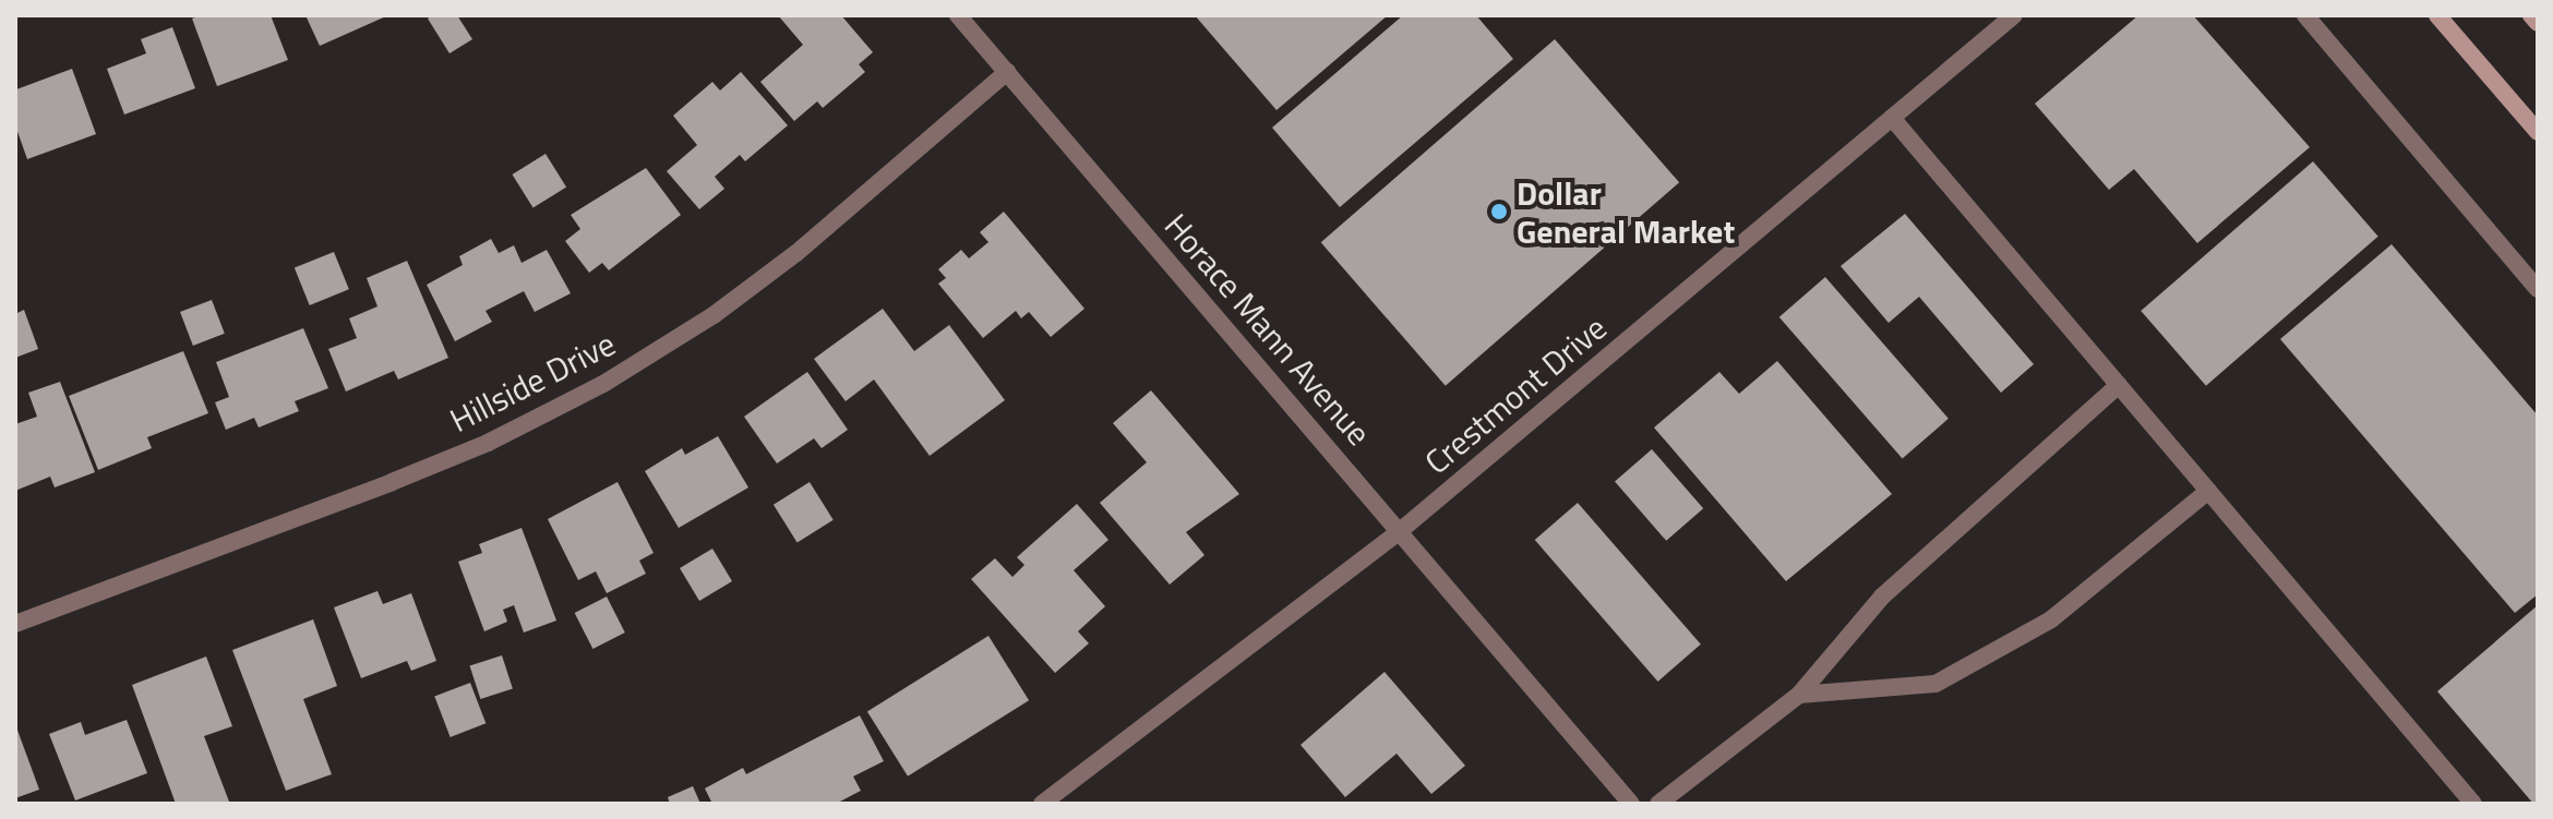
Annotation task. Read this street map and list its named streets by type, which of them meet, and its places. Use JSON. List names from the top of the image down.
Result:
{
  "streets": {
    "street": ["Horace Mann Avenue", "Hillside Drive", "Crestmont Drive"]
  },
  "crossings": [
    ["Horace Mann Avenue", "Hillside Drive"],
    ["Horace Mann Avenue", "Crestmont Drive"]
  ],
  "places": ["Dollar General Market"]
}
